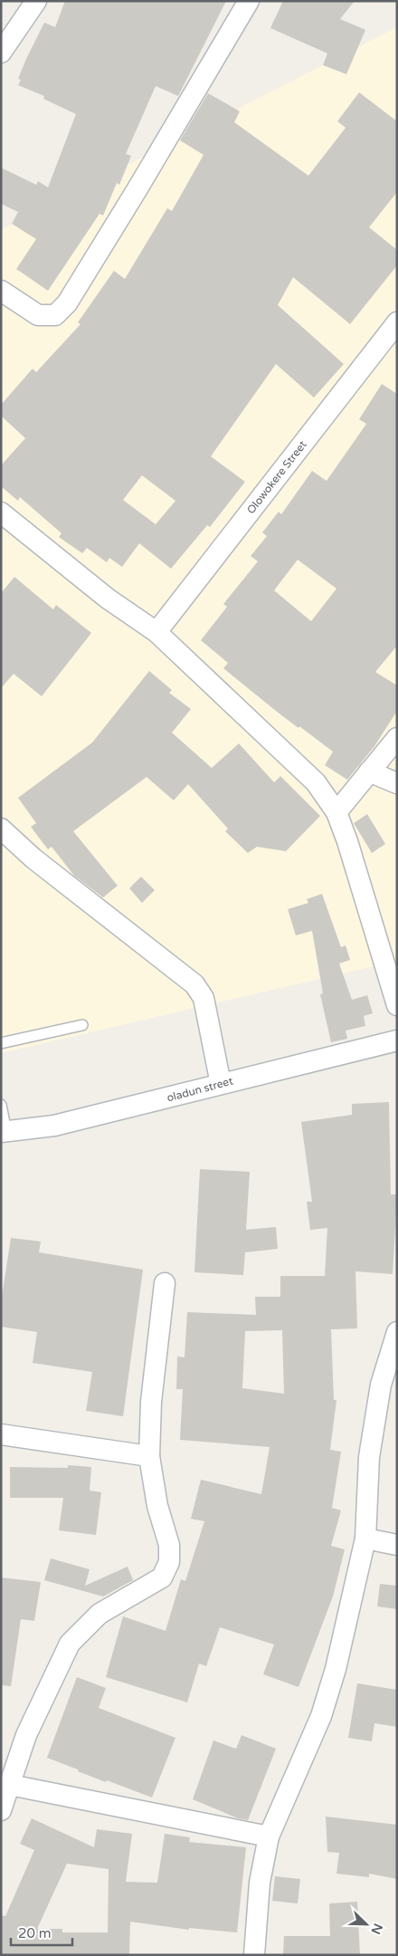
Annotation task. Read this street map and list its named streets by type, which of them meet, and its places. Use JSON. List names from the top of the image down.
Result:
{
  "streets": {
    "street": ["Olowokere Street", "oladun street"]
  },
  "scale_bar": "20 m",
  "north": "bottom right"
}
